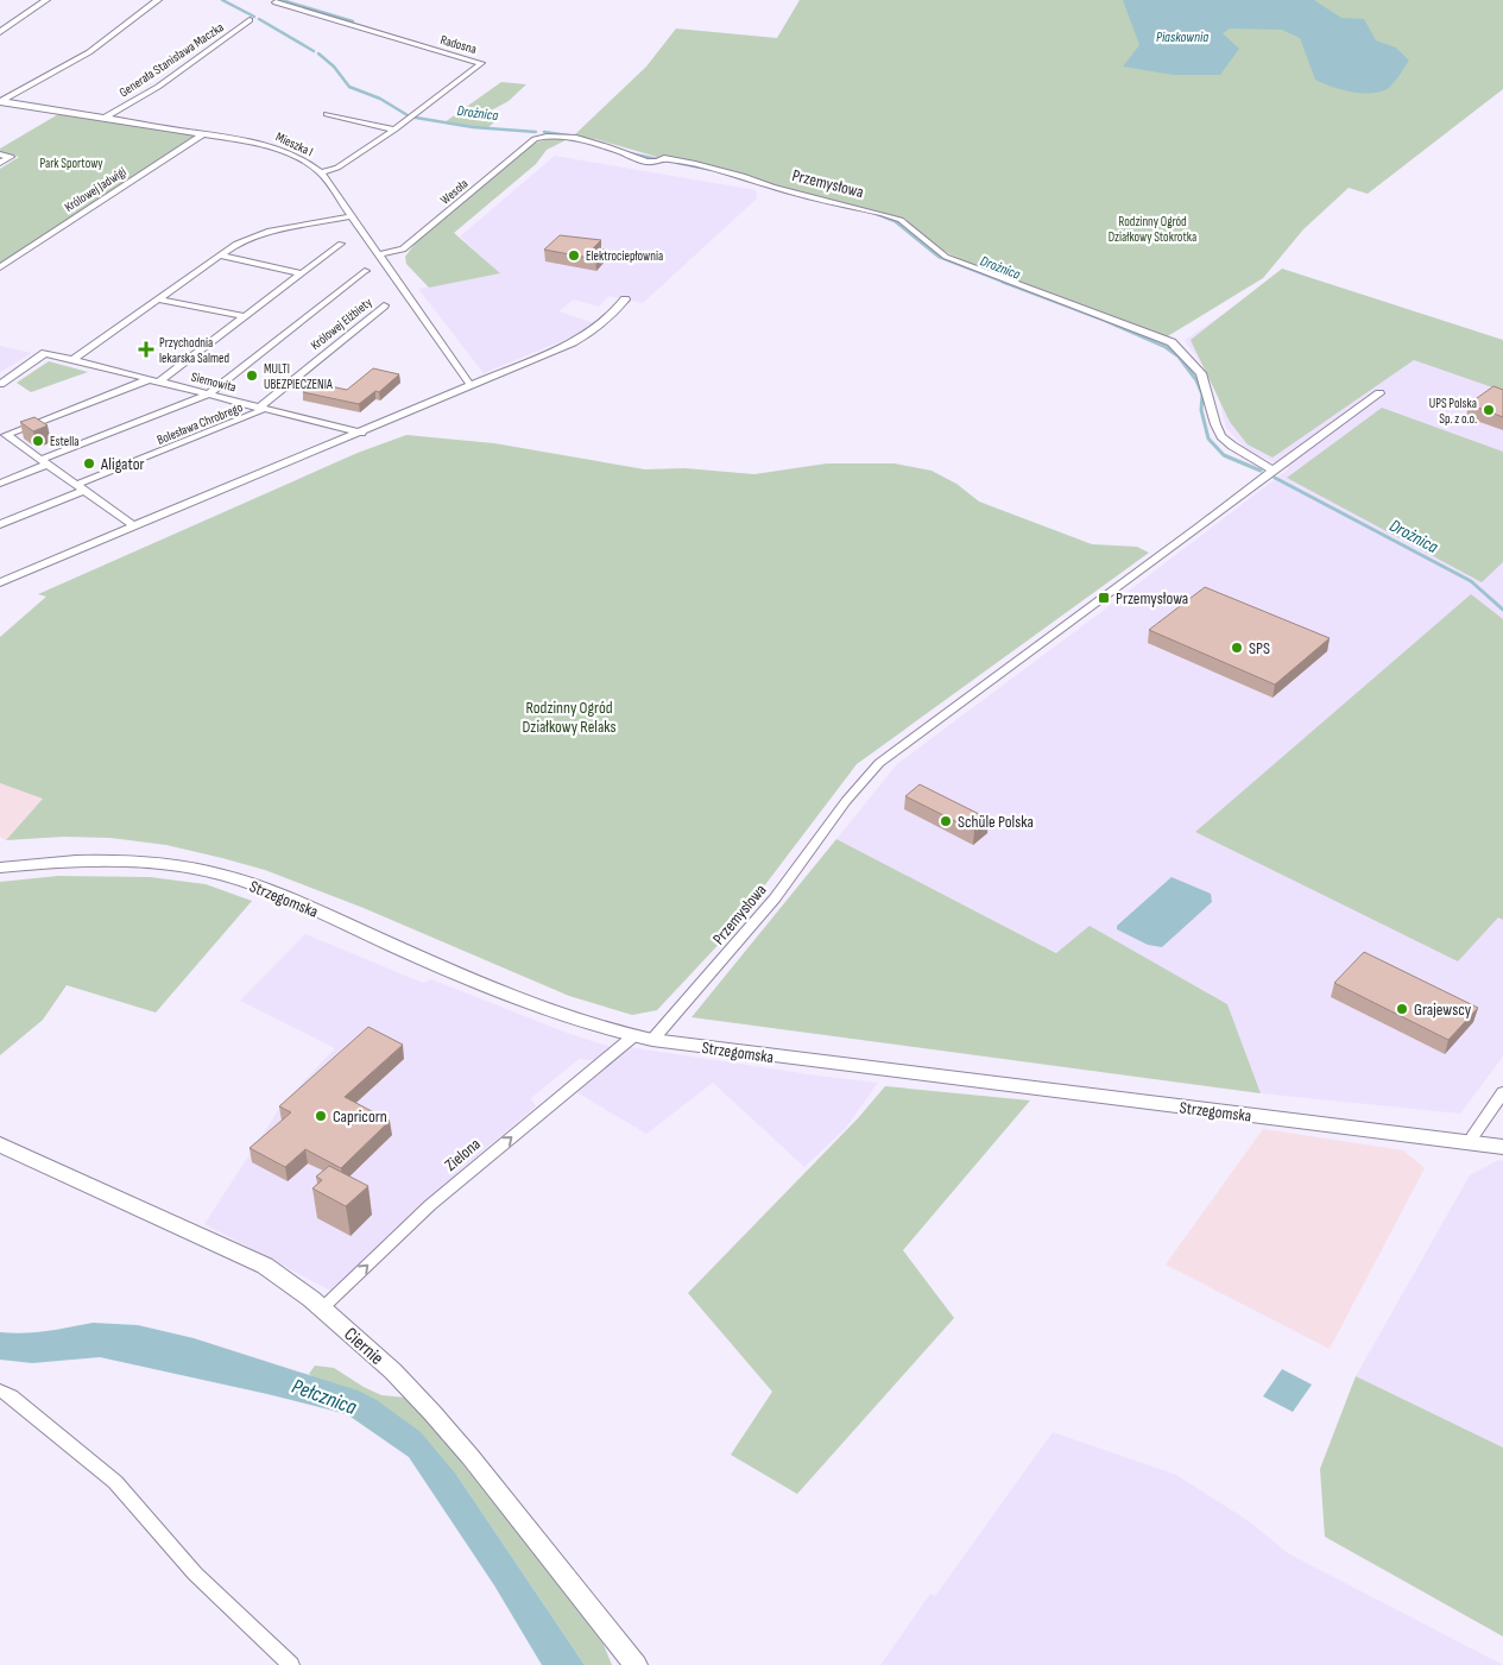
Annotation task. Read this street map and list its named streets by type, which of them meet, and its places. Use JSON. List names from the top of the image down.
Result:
{
  "streets": {
    "main road": ["Strzegomska", "Ciernie"],
    "street": [
      "Radosna",
      "Generała Stanisława Maczka",
      "Mieszka I",
      "Przemysłowa",
      "Królowej Jadwigi",
      "Wesoła",
      "Królowej Elżbiety",
      "Siemowita",
      "Bolesława Chrobrego",
      "Zielona"
    ]
  },
  "crossings": [
    ["Radosna", "Mieszka I"],
    ["Generała Stanisława Maczka", "Mieszka I"],
    ["Mieszka I", "Królowej Jadwigi"],
    ["Mieszka I", "Wesoła"],
    ["Przemysłowa", "Wesoła"],
    ["Przemysłowa", "Strzegomska"],
    ["Królowej Elżbiety", "Siemowita"],
    ["Królowej Elżbiety", "Bolesława Chrobrego"],
    ["Siemowita", "Bolesława Chrobrego"],
    ["Strzegomska", "Zielona"],
    ["Zielona", "Ciernie"]
  ],
  "one_way": ["Zielona"],
  "water": ["Piaskownia", "Drożnica", "Pełcznica"],
  "parks": ["Park Sportowy", "Rodzinny Ogród Działkowy Stokrotka", "Rodzinny Ogród Działkowy Relaks"],
  "places": {
    "other": [
      "Elektrociepłownia",
      "MULTI UBEZPIECZENIA",
      "UPS Polska Sp. z o.o.",
      "Estella",
      "Aligator",
      "SPS",
      "Schüle Polska",
      "Grajewscy",
      "Capricorn"
    ],
    "health": ["Przychodnia lekarska Salmed"],
    "transit": ["Przemysłowa"]
  }
}
